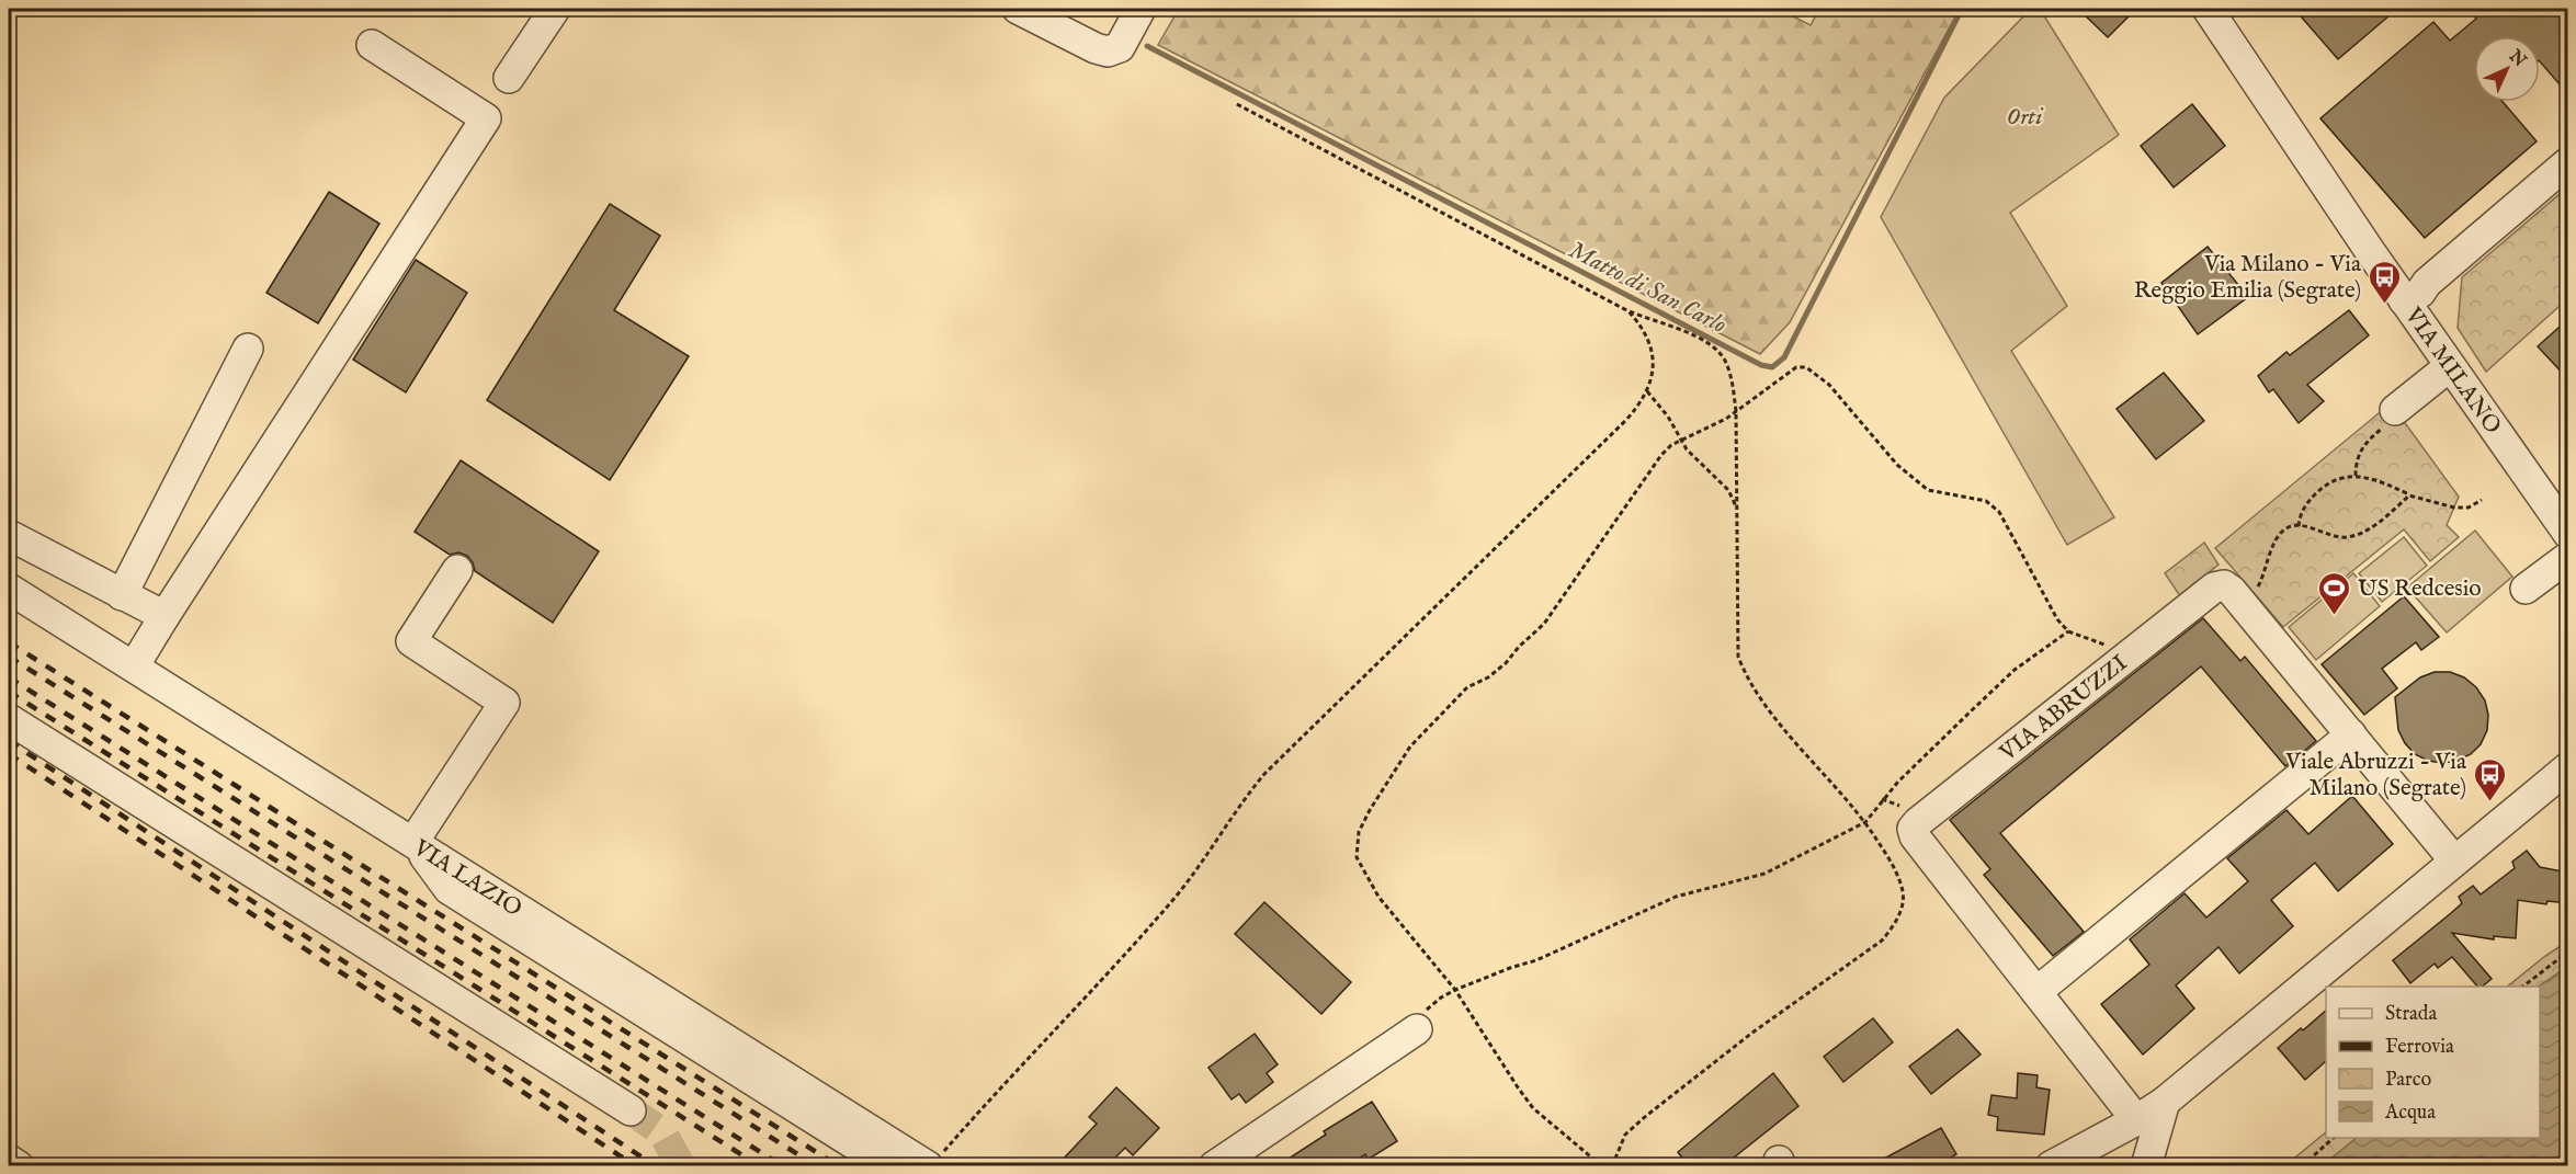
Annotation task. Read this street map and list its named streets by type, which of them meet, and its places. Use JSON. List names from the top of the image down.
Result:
{
  "streets": {
    "street": ["VIA MILANO", "VIA ABRUZZI", "VIA LAZIO"]
  },
  "water": ["Matto di San Carlo"],
  "parks": ["Orti"],
  "places": {
    "bus stop": ["Via Milano - Via Reggio Emilia (Segrate)", "Viale Abruzzi - Via Milano (Segrate)"],
    "sports": ["US Redcesio"]
  },
  "legend": [
    "Strada",
    "Ferrovia",
    "Parco",
    "Acqua"
  ],
  "north": "top right"
}
